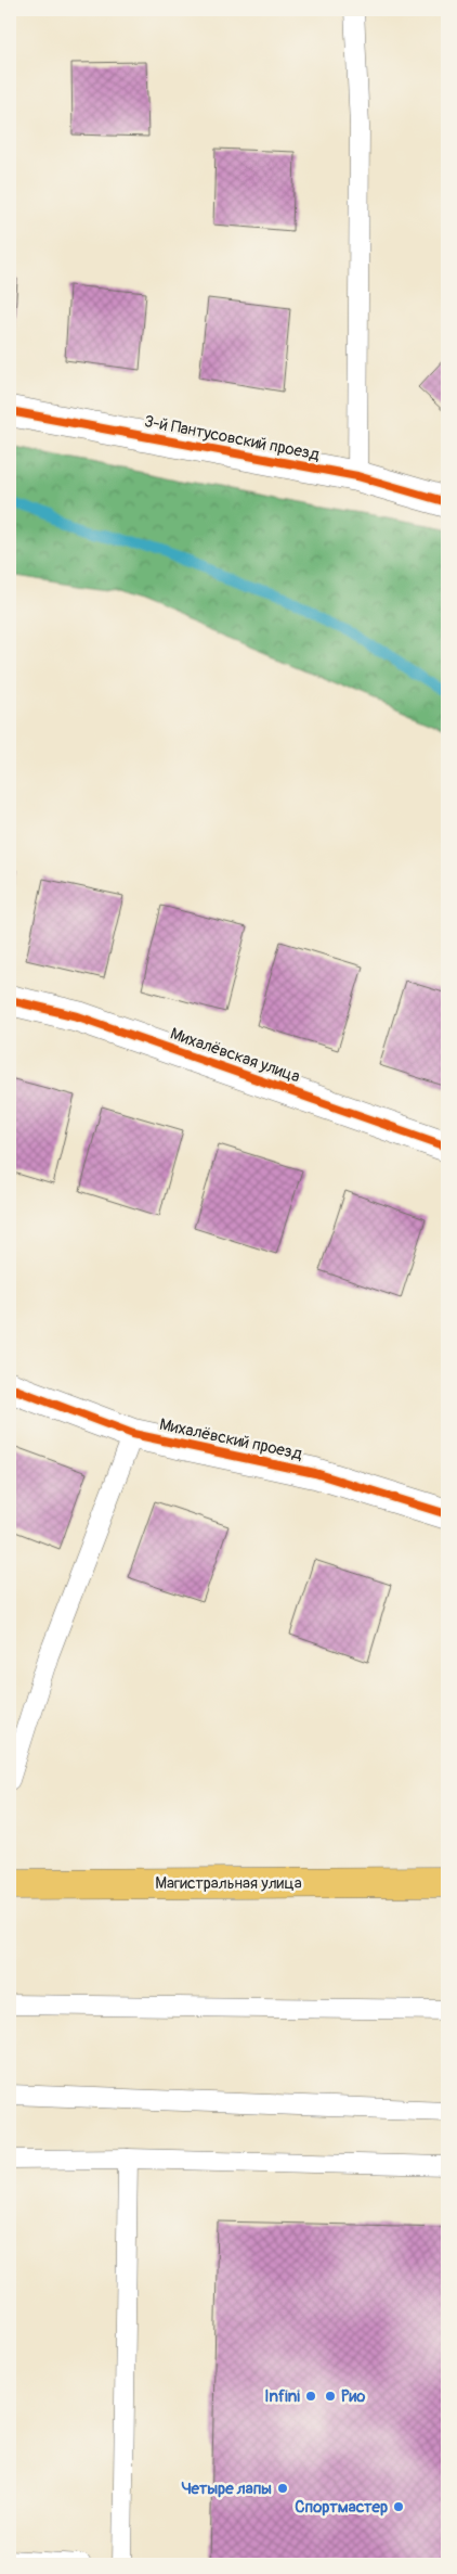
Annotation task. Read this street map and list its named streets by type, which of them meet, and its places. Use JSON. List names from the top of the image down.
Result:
{
  "streets": {
    "highway": ["Магистральная улица"],
    "street": ["3-й Пантусовский проезд", "Михалёвская улица", "Михалёвский проезд"]
  },
  "places": [
    "Infini",
    "Рио",
    "Четыре лапы",
    "Спортмастер"
  ]
}
